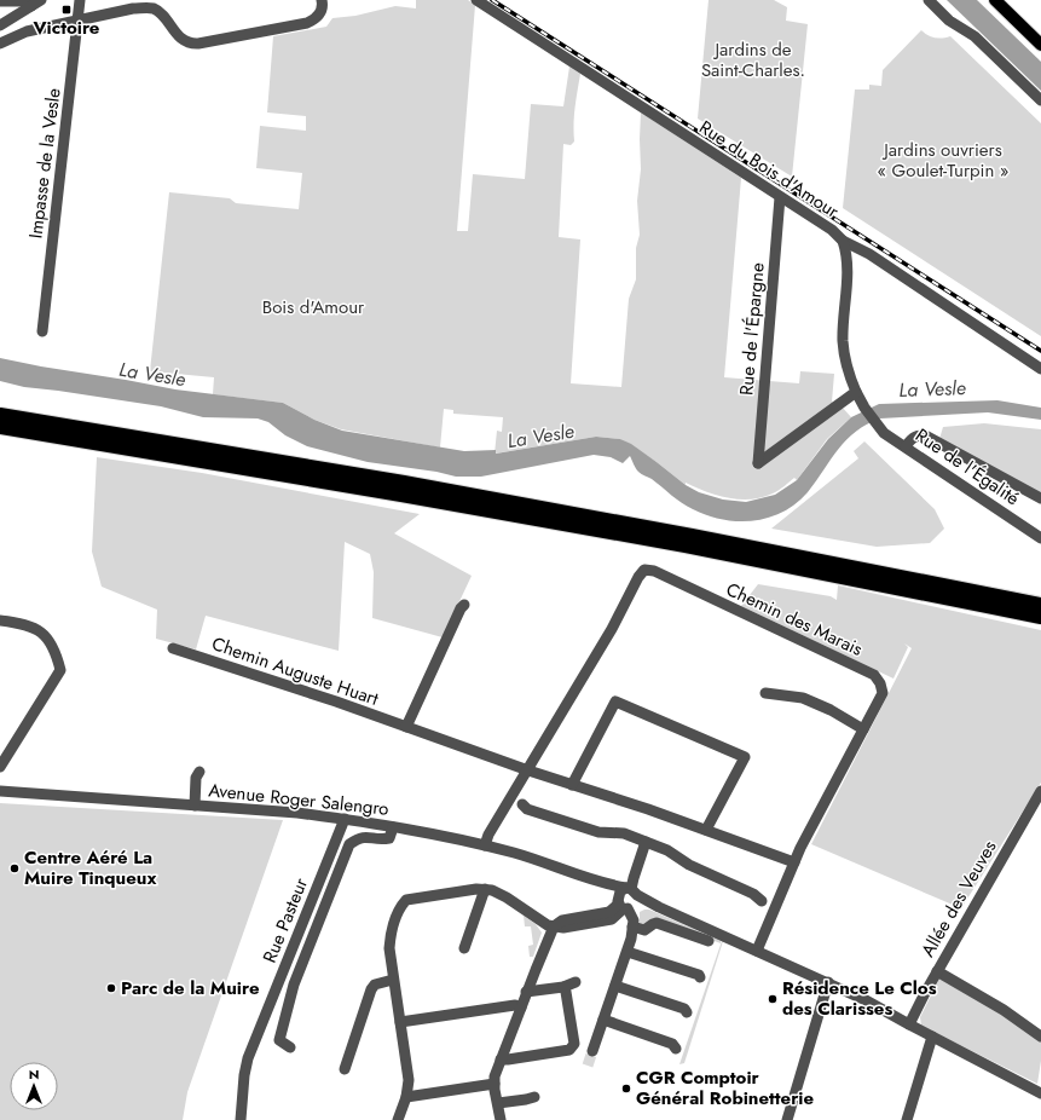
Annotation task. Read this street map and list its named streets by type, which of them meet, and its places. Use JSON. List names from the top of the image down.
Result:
{
  "streets": {
    "street": [
      "Impasse de la Vesle",
      "Rue du Bois d'Amour",
      "Rue de l'Épargne",
      "Rue de l'Égalité",
      "Chemin des Marais",
      "Chemin Auguste Huart",
      "Avenue Roger Salengro",
      "Allée des Veuves",
      "Rue Pasteur"
    ]
  },
  "crossings": [
    ["Rue du Bois d'Amour", "Rue de l'Épargne"],
    ["Rue de l'Épargne", "Rue de l'Égalité"],
    ["Chemin des Marais", "Chemin Auguste Huart"],
    ["Chemin des Marais", "Avenue Roger Salengro"],
    ["Avenue Roger Salengro", "Allée des Veuves"],
    ["Avenue Roger Salengro", "Rue Pasteur"]
  ],
  "water": ["La Vesle"],
  "parks": ["Jardins de Saint-Charles.", "Jardins ouvriers « Goulet-Turpin »", "Bois d'Amour"],
  "places": {
    "transit": ["Victoire"],
    "other": [
      "Centre Aéré La Muire Tinqueux",
      "Parc de la Muire",
      "Résidence Le Clos des Clarisses",
      "CGR Comptoir Général Robinetterie"
    ]
  },
  "north": "top"
}
